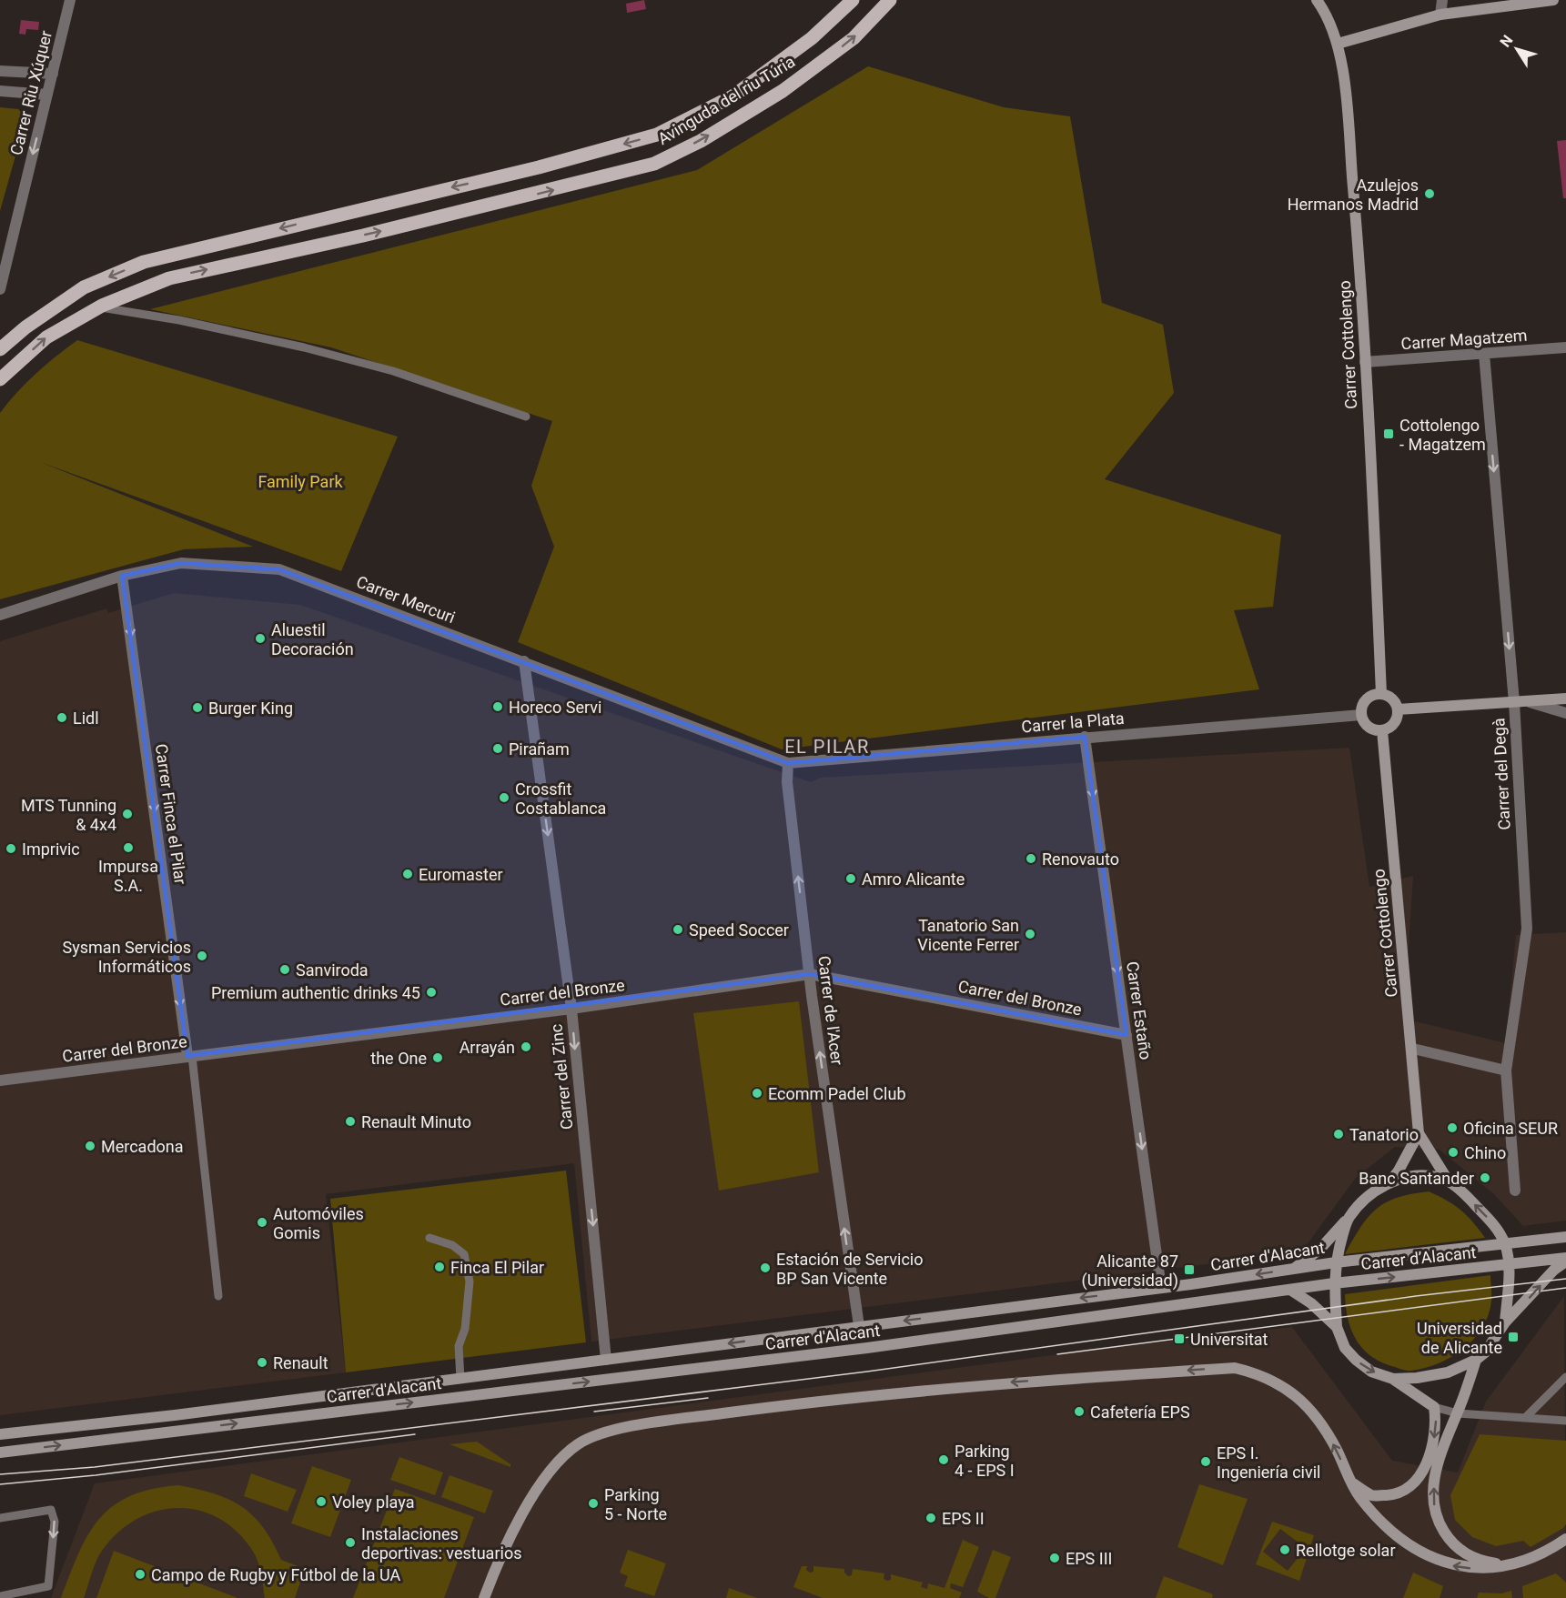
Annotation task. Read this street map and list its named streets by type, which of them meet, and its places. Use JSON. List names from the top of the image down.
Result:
{
  "streets": {
    "main road": ["Avinguda del riu Túria"],
    "street": [
      "Carrer Riu Xúquer",
      "Carrer Magatzem",
      "Carrer Cottolengo",
      "Carrer Mercuri",
      "Carrer la Plata",
      "Carrer del Degà",
      "Carrer Finca el Pilar",
      "Carrer del Bronze",
      "Carrer de l'Acer",
      "Carrer Estaño",
      "Carrer del Zinc",
      "Carrer d'Alacant",
      "Carrer d’Alacant"
    ]
  },
  "crossings": [
    ["Carrer Magatzem", "Carrer Cottolengo"],
    ["Carrer Magatzem", "Carrer del Degà"],
    ["Carrer Cottolengo", "Carrer la Plata"],
    ["Carrer Mercuri", "Carrer la Plata"],
    ["Carrer Mercuri", "Carrer Finca el Pilar"],
    ["Carrer Mercuri", "Carrer de l'Acer"],
    ["Carrer Mercuri", "Carrer del Zinc"],
    ["Carrer la Plata", "Carrer de l'Acer"],
    ["Carrer la Plata", "Carrer Estaño"],
    ["Carrer Finca el Pilar", "Carrer del Bronze"],
    ["Carrer del Bronze", "Carrer de l'Acer"],
    ["Carrer del Bronze", "Carrer Estaño"],
    ["Carrer del Bronze", "Carrer del Zinc"],
    ["Carrer de l'Acer", "Carrer d'Alacant"],
    ["Carrer Estaño", "Carrer d'Alacant"],
    ["Carrer del Zinc", "Carrer d'Alacant"],
    ["Carrer d'Alacant", "Carrer d’Alacant"]
  ],
  "one_way": [
    "Carrer Riu Xúquer",
    "Carrer del Degà",
    "Carrer Finca el Pilar",
    "Carrer de l'Acer",
    "Carrer Estaño",
    "Carrer del Zinc"
  ],
  "districts": ["EL PILAR"],
  "parks": ["Family Park"],
  "places": {
    "other": [
      "Azulejos Hermanos Madrid",
      "Aluestil Decoración",
      "Horeco Servi",
      "Burger King",
      "Lidl",
      "Pirañam",
      "Crossfit Costablanca",
      "MTS Tunning & 4x4",
      "Impursa S.A.",
      "Imprivic",
      "Renovauto",
      "Euromaster",
      "Amro Alicante",
      "Speed Soccer",
      "Tanatorio San Vicente Ferrer",
      "Sysman Servicios Informáticos",
      "Sanviroda",
      "Premium authentic drinks 45",
      "Arrayán",
      "the One",
      "Ecomm Padel Club",
      "Renault Minuto",
      "Oficina SEUR",
      "Tanatorio",
      "Mercadona",
      "Chino",
      "Banc Santander",
      "Automóviles Gomis",
      "Finca El Pilar",
      "Estación de Servicio BP San Vicente",
      "Renault",
      "Cafetería EPS",
      "Parking 4 - EPS I",
      "EPS I. Ingeniería civil",
      "Voley playa",
      "Parking 5 - Norte",
      "EPS II",
      "Instalaciones deportivas: vestuarios",
      "Rellotge solar",
      "EPS III",
      "Campo de Rugby y Fútbol de la UA"
    ],
    "transit": [
      "Cottolengo - Magatzem",
      "Alicante 87 (Universidad)",
      "Universidad de Alicante",
      "Universitat"
    ]
  },
  "north": "top left"
}
